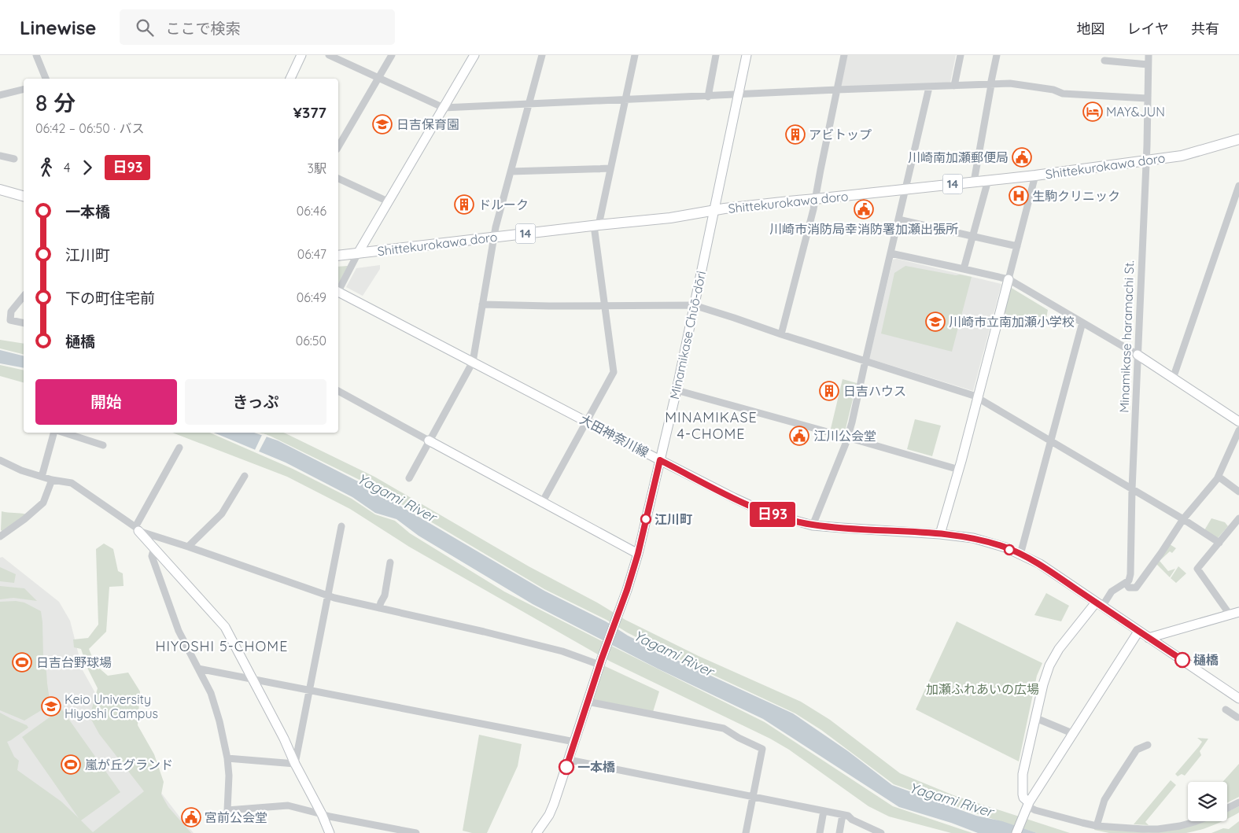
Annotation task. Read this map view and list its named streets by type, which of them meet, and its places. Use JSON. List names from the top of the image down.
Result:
{
  "streets": {
    "main road": ["Shittekurokawa doro", "14"],
    "street": ["Minamikase Chūō-dōri", "Minamikase haramachi St.", "大田神奈川線"]
  },
  "crossings": [
    ["Shittekurokawa doro", "Minamikase Chūō-dōri"],
    ["Shittekurokawa doro", "Minamikase haramachi St."],
    ["Minamikase Chūō-dōri", "大田神奈川線"]
  ],
  "districts": ["MINAMIKASE 4-CHOME", "HIYOSHI 5-CHOME"],
  "water": ["Yagami River"],
  "parks": ["加瀬ふれあいの広場"],
  "places": {
    "hotel": ["MAY&JUN"],
    "school or university": ["日吉保育園", "川崎市立南加瀬小学校", "Keio University Hiyoshi Campus"],
    "building": ["アビトップ", "ドルーク", "日吉ハウス"],
    "public building": [
      "川崎南加瀬郵便局",
      "川崎市消防局幸消防署加瀬出張所",
      "江川公会堂",
      "宮前公会堂"
    ],
    "hospital": ["生駒クリニック"],
    "other": ["江川町", "樋橋", "一本橋"],
    "sports": ["日吉台野球場", "嵐が丘グランド"]
  },
  "lines": ["bus line 日93"],
  "page": {
    "header": "Linewise",
    "search": "ここで検索",
    "nav": ["地図", "レイヤ", "共有"],
    "on_map": "日93",
    "heading": ["8 分", "06:42 – 06:50 · バス", "¥377"],
    "legs": ["4", "日93", "3駅"],
    "list": [
      {
        "name": "一本橋",
        "value": "06:46"
      },
      {
        "name": "江川町",
        "value": "06:47"
      },
      {
        "name": "下の町住宅前",
        "value": "06:49"
      },
      {
        "name": "樋橋",
        "value": "06:50"
      }
    ],
    "buttons": ["開始", "きっぷ"]
  }
}
